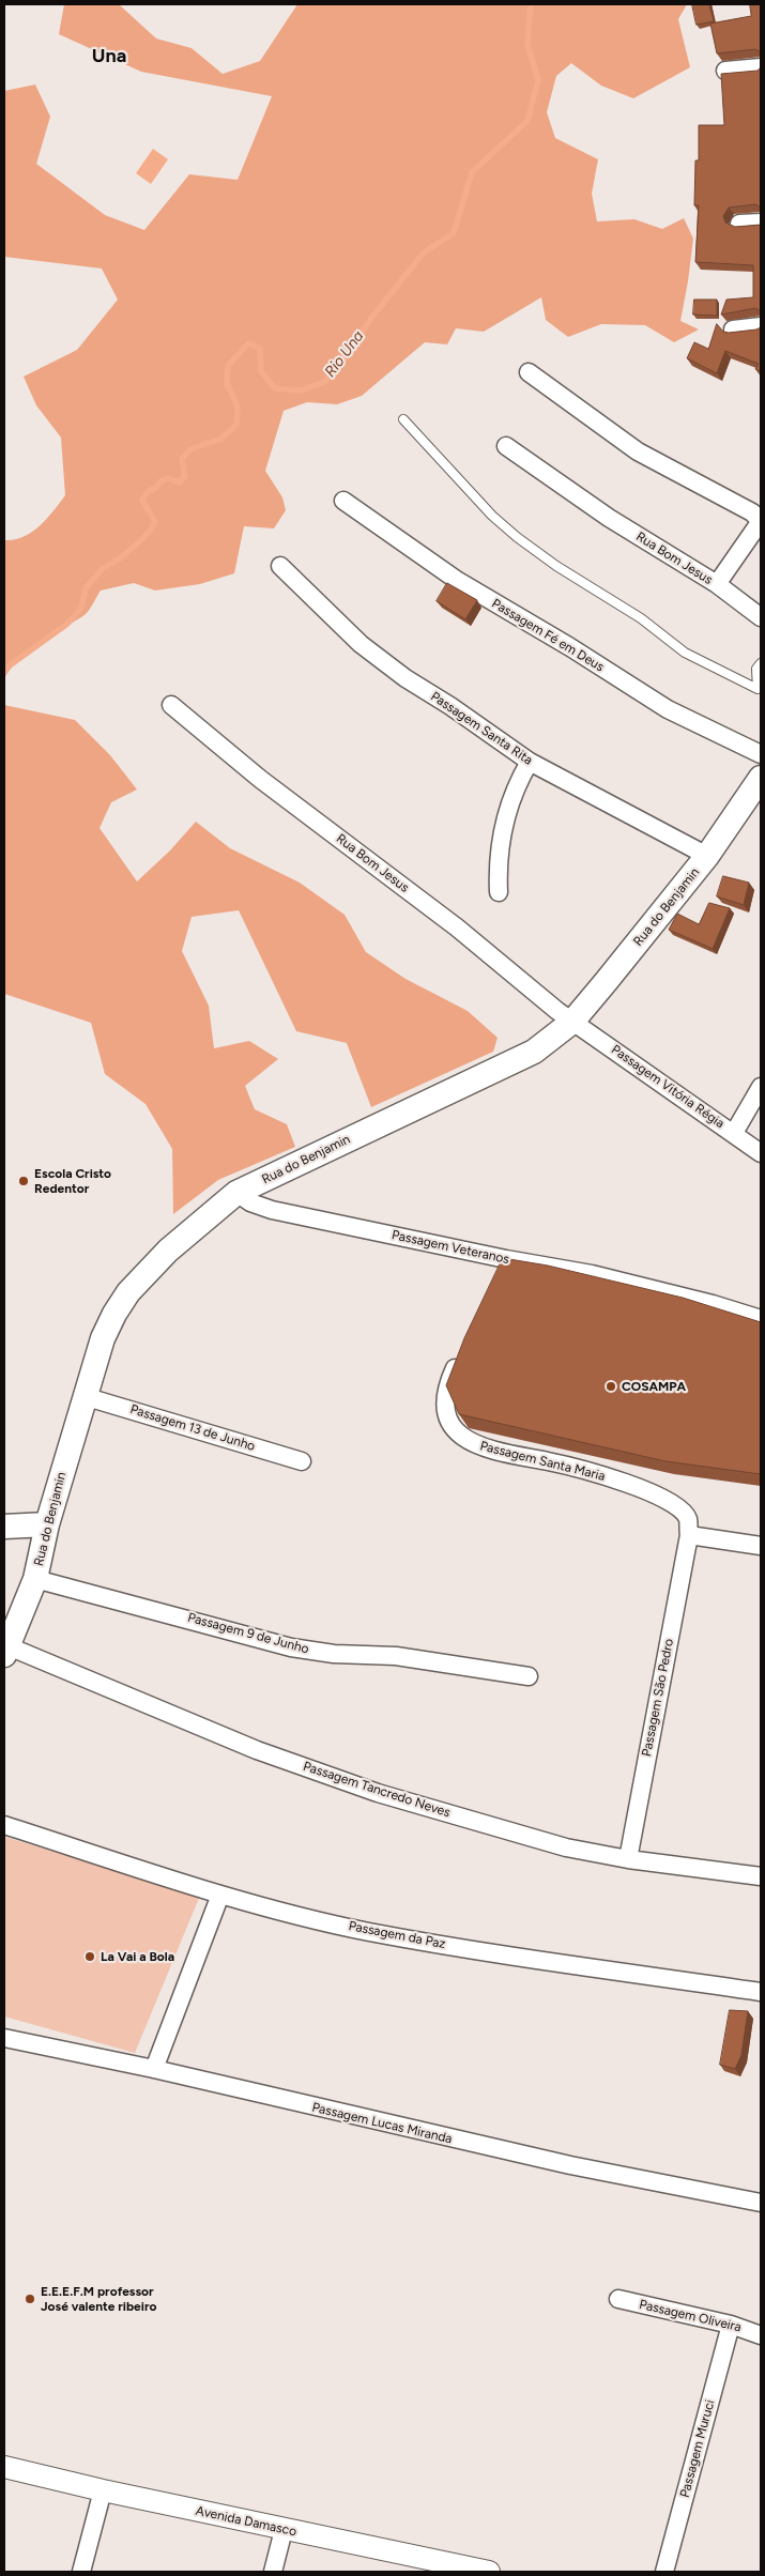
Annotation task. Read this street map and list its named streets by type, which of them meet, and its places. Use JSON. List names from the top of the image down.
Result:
{
  "streets": {
    "main road": ["Rua do Benjamin"],
    "street": [
      "Rua Bom Jesus",
      "Passagem Fé em Deus",
      "Passagem Santa Rita",
      "Passagem Vitória Régia",
      "Passagem Veteranos",
      "Passagem 13 de Junho",
      "Passagem Santa Maria",
      "Passagem 9 de Junho",
      "Passagem São Pedro",
      "Passagem Tancredo Neves",
      "Passagem da Paz",
      "Passagem Lucas Miranda",
      "Passagem Oliveira",
      "Passagem Muruci",
      "Avenida Damasco"
    ]
  },
  "crossings": [
    ["Rua Bom Jesus", "Rua do Benjamin"],
    ["Rua Bom Jesus", "Passagem Vitória Régia"],
    ["Passagem Santa Rita", "Rua do Benjamin"],
    ["Rua do Benjamin", "Passagem Vitória Régia"],
    ["Rua do Benjamin", "Passagem Veteranos"],
    ["Rua do Benjamin", "Passagem 13 de Junho"],
    ["Rua do Benjamin", "Passagem 9 de Junho"],
    ["Rua do Benjamin", "Passagem Tancredo Neves"],
    ["Passagem Santa Maria", "Passagem São Pedro"],
    ["Passagem São Pedro", "Passagem Tancredo Neves"],
    ["Passagem Oliveira", "Passagem Muruci"]
  ],
  "districts": ["Una"],
  "water": ["Rio Una"],
  "places": [
    "Escola Cristo Redentor",
    "COSAMPA",
    "La Vai a Bola",
    "E.E.E.F.M professor José valente ribeiro"
  ]
}
